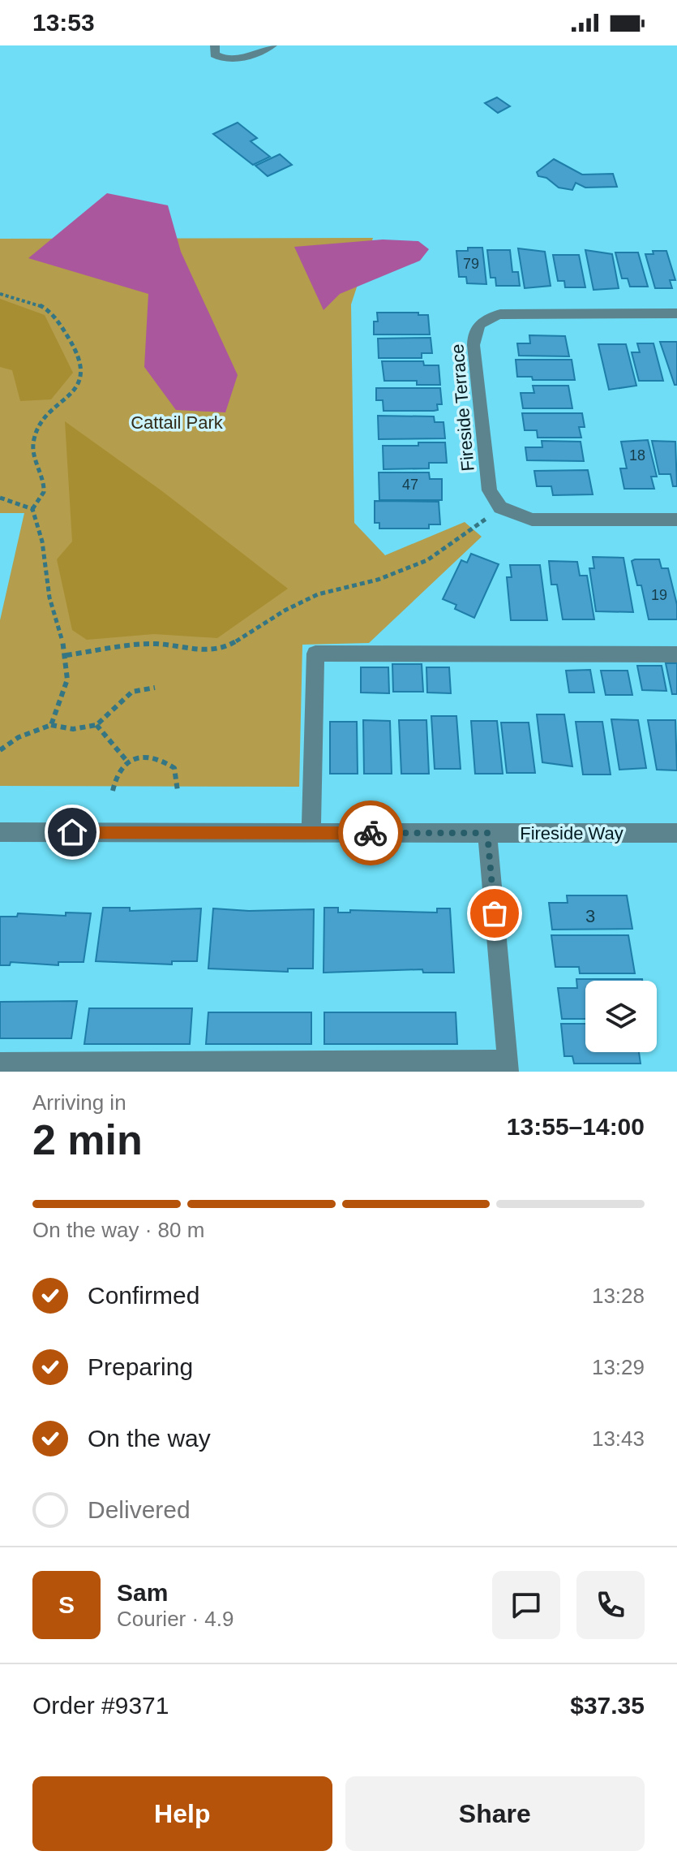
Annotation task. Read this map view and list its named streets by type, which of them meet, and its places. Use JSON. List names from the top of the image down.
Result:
{
  "streets": {
    "street": ["Fireside Terrace", "Fireside Way"]
  },
  "parks": ["Cattail Park"],
  "house_numbers": [
    "79",
    "18",
    "47",
    "19",
    "3"
  ],
  "page": {
    "status": "13:53",
    "heading": ["2 min", "Arriving in", "13:55–14:00"],
    "panel": [
      "Sam",
      "Courier · 4.9",
      "Order #9371",
      "$37.35"
    ],
    "bar": "On the way · 80 m",
    "list": [
      ["Confirmed", "13:28"],
      ["Preparing", "13:29"],
      ["On the way", "13:43"],
      "Delivered"
    ],
    "round": "S",
    "buttons": ["Help", "Share"]
  }
}
